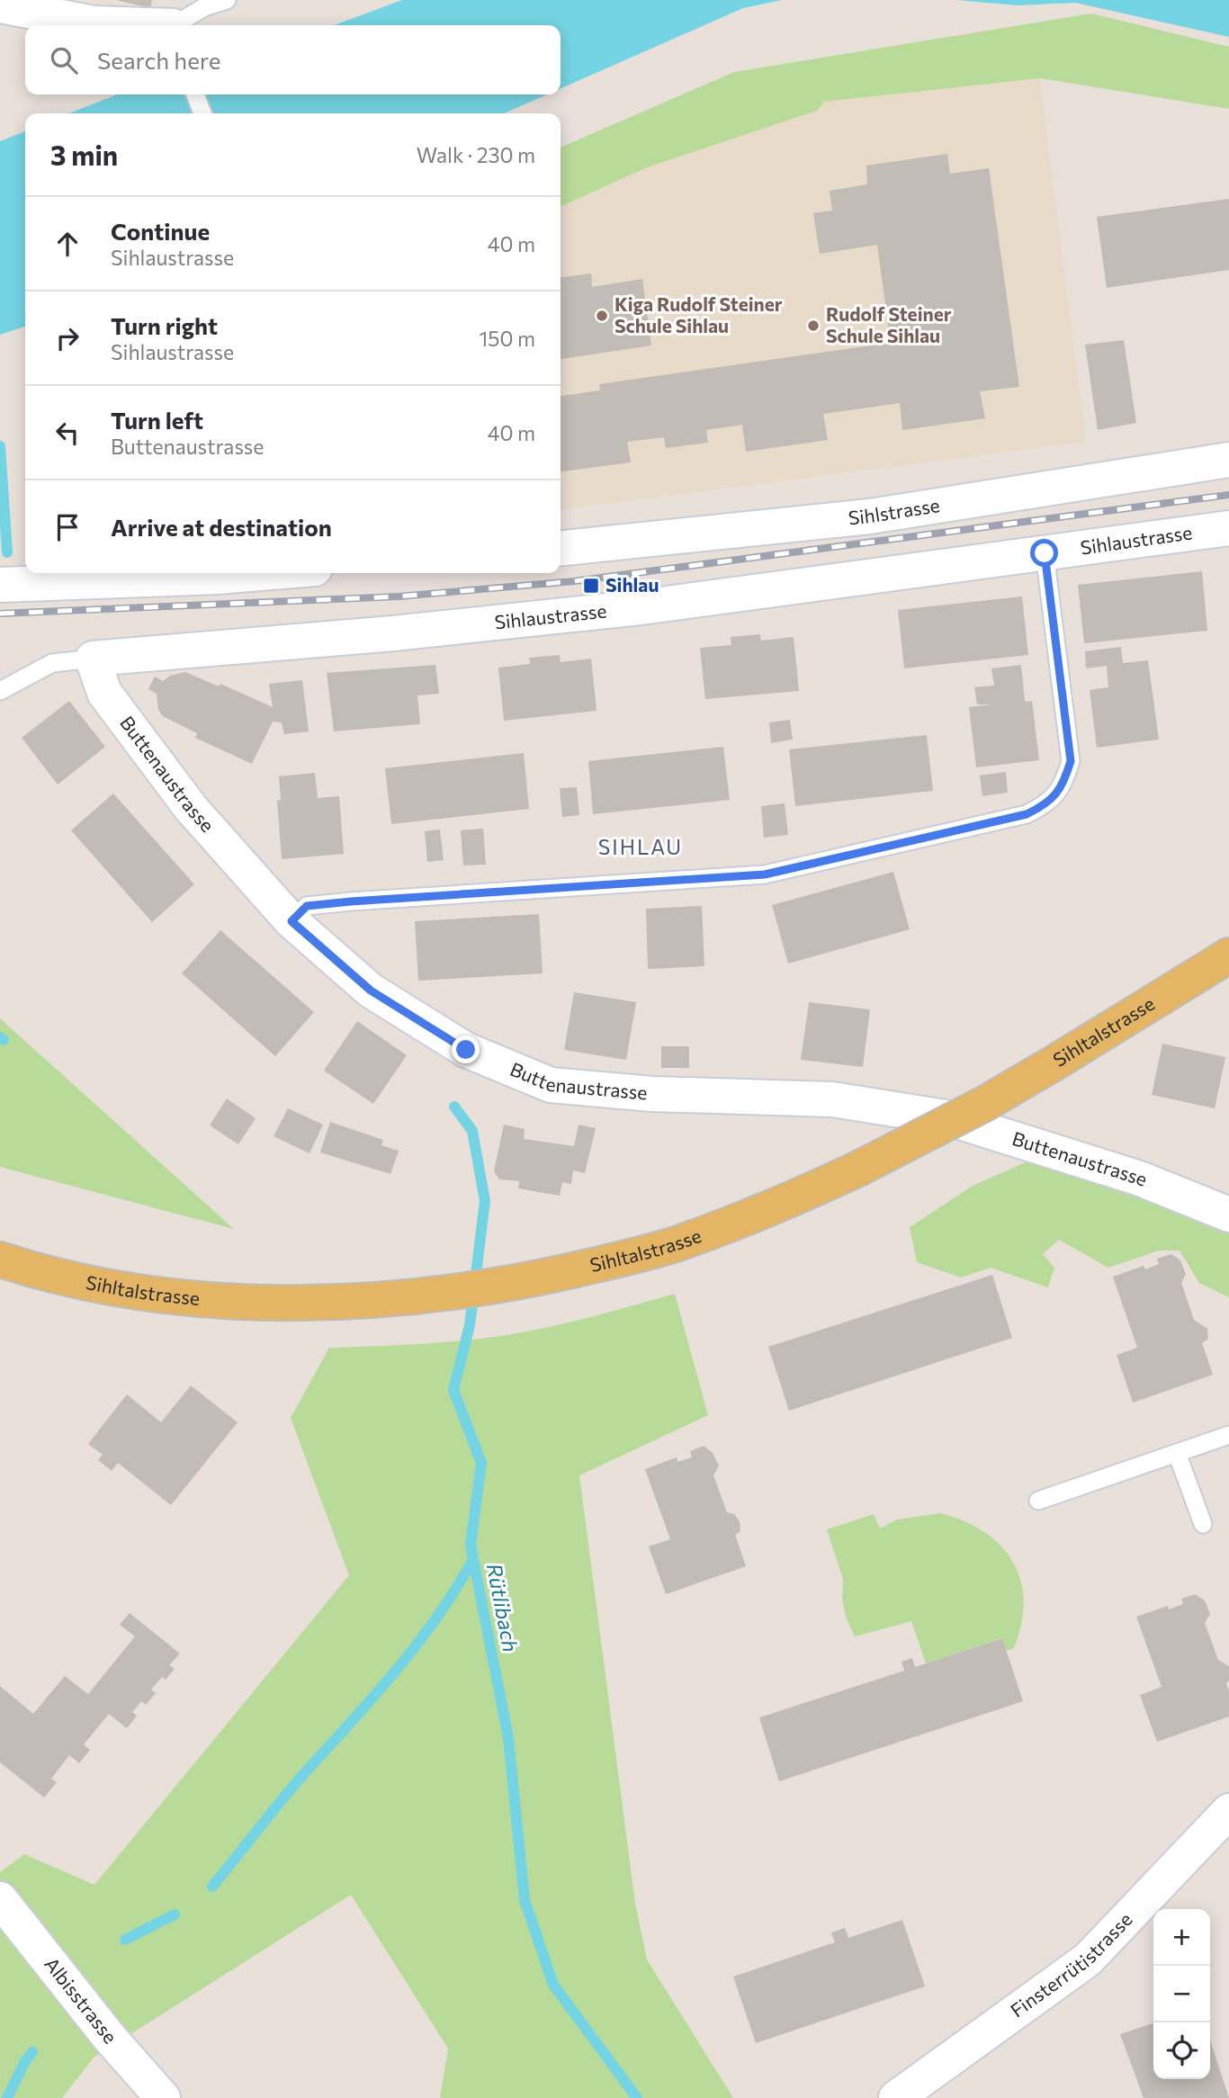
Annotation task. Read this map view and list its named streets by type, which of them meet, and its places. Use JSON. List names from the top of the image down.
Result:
{
  "streets": {
    "main road": ["Sihltalstrasse"],
    "street": [
      "Sihlstrasse",
      "Sihlaustrasse",
      "Buttenaustrasse",
      "Finsterrütistrasse",
      "Albisstrasse"
    ]
  },
  "crossings": [
    ["Sihlaustrasse", "Buttenaustrasse"]
  ],
  "districts": ["SIHLAU"],
  "water": ["Rütlibach"],
  "places": {
    "other": ["Kiga Rudolf Steiner Schule Sihlau", "Rudolf Steiner Schule Sihlau"],
    "transit": ["Sihlau"]
  },
  "page": {
    "search": "Search here",
    "heading": ["3 min", "Walk · 230 m"],
    "list": [
      ["Continue", "Sihlaustrasse", "40 m"],
      ["Turn right", "Sihlaustrasse", "150 m"],
      ["Turn left", "Buttenaustrasse", "40 m"],
      "Arrive at destination"
    ],
    "map_buttons": ["+", "−"]
  }
}
